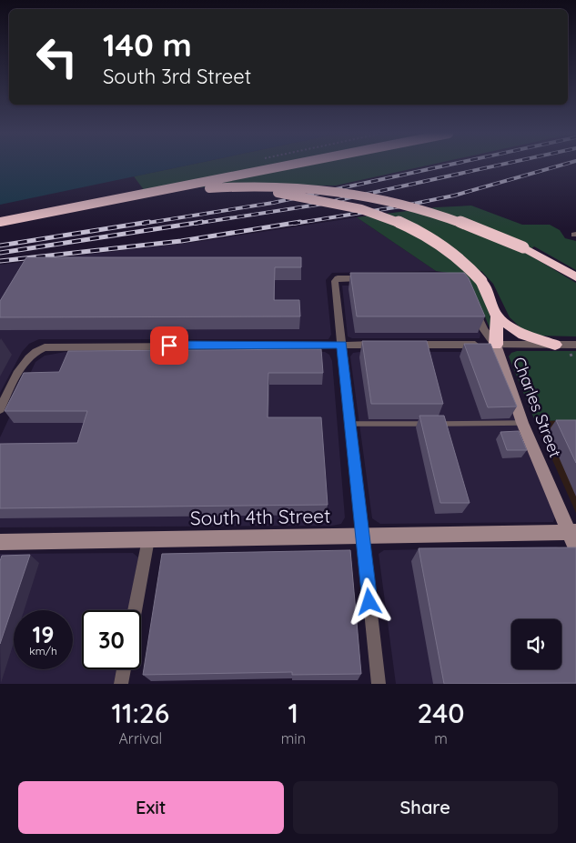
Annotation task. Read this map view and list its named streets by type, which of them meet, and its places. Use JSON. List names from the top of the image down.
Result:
{
  "streets": {
    "main road": ["Charles Street", "South 4th Street"]
  },
  "crossings": [
    ["Charles Street", "South 4th Street"]
  ],
  "page": {
    "turn": ["140 m", "South 3rd Street"],
    "speed": "19 km/h",
    "limit": "30",
    "eta": [
      "11:26",
      "Arrival",
      "1",
      "min",
      "240",
      "m"
    ],
    "buttons": ["Exit", "Share"]
  }
}
